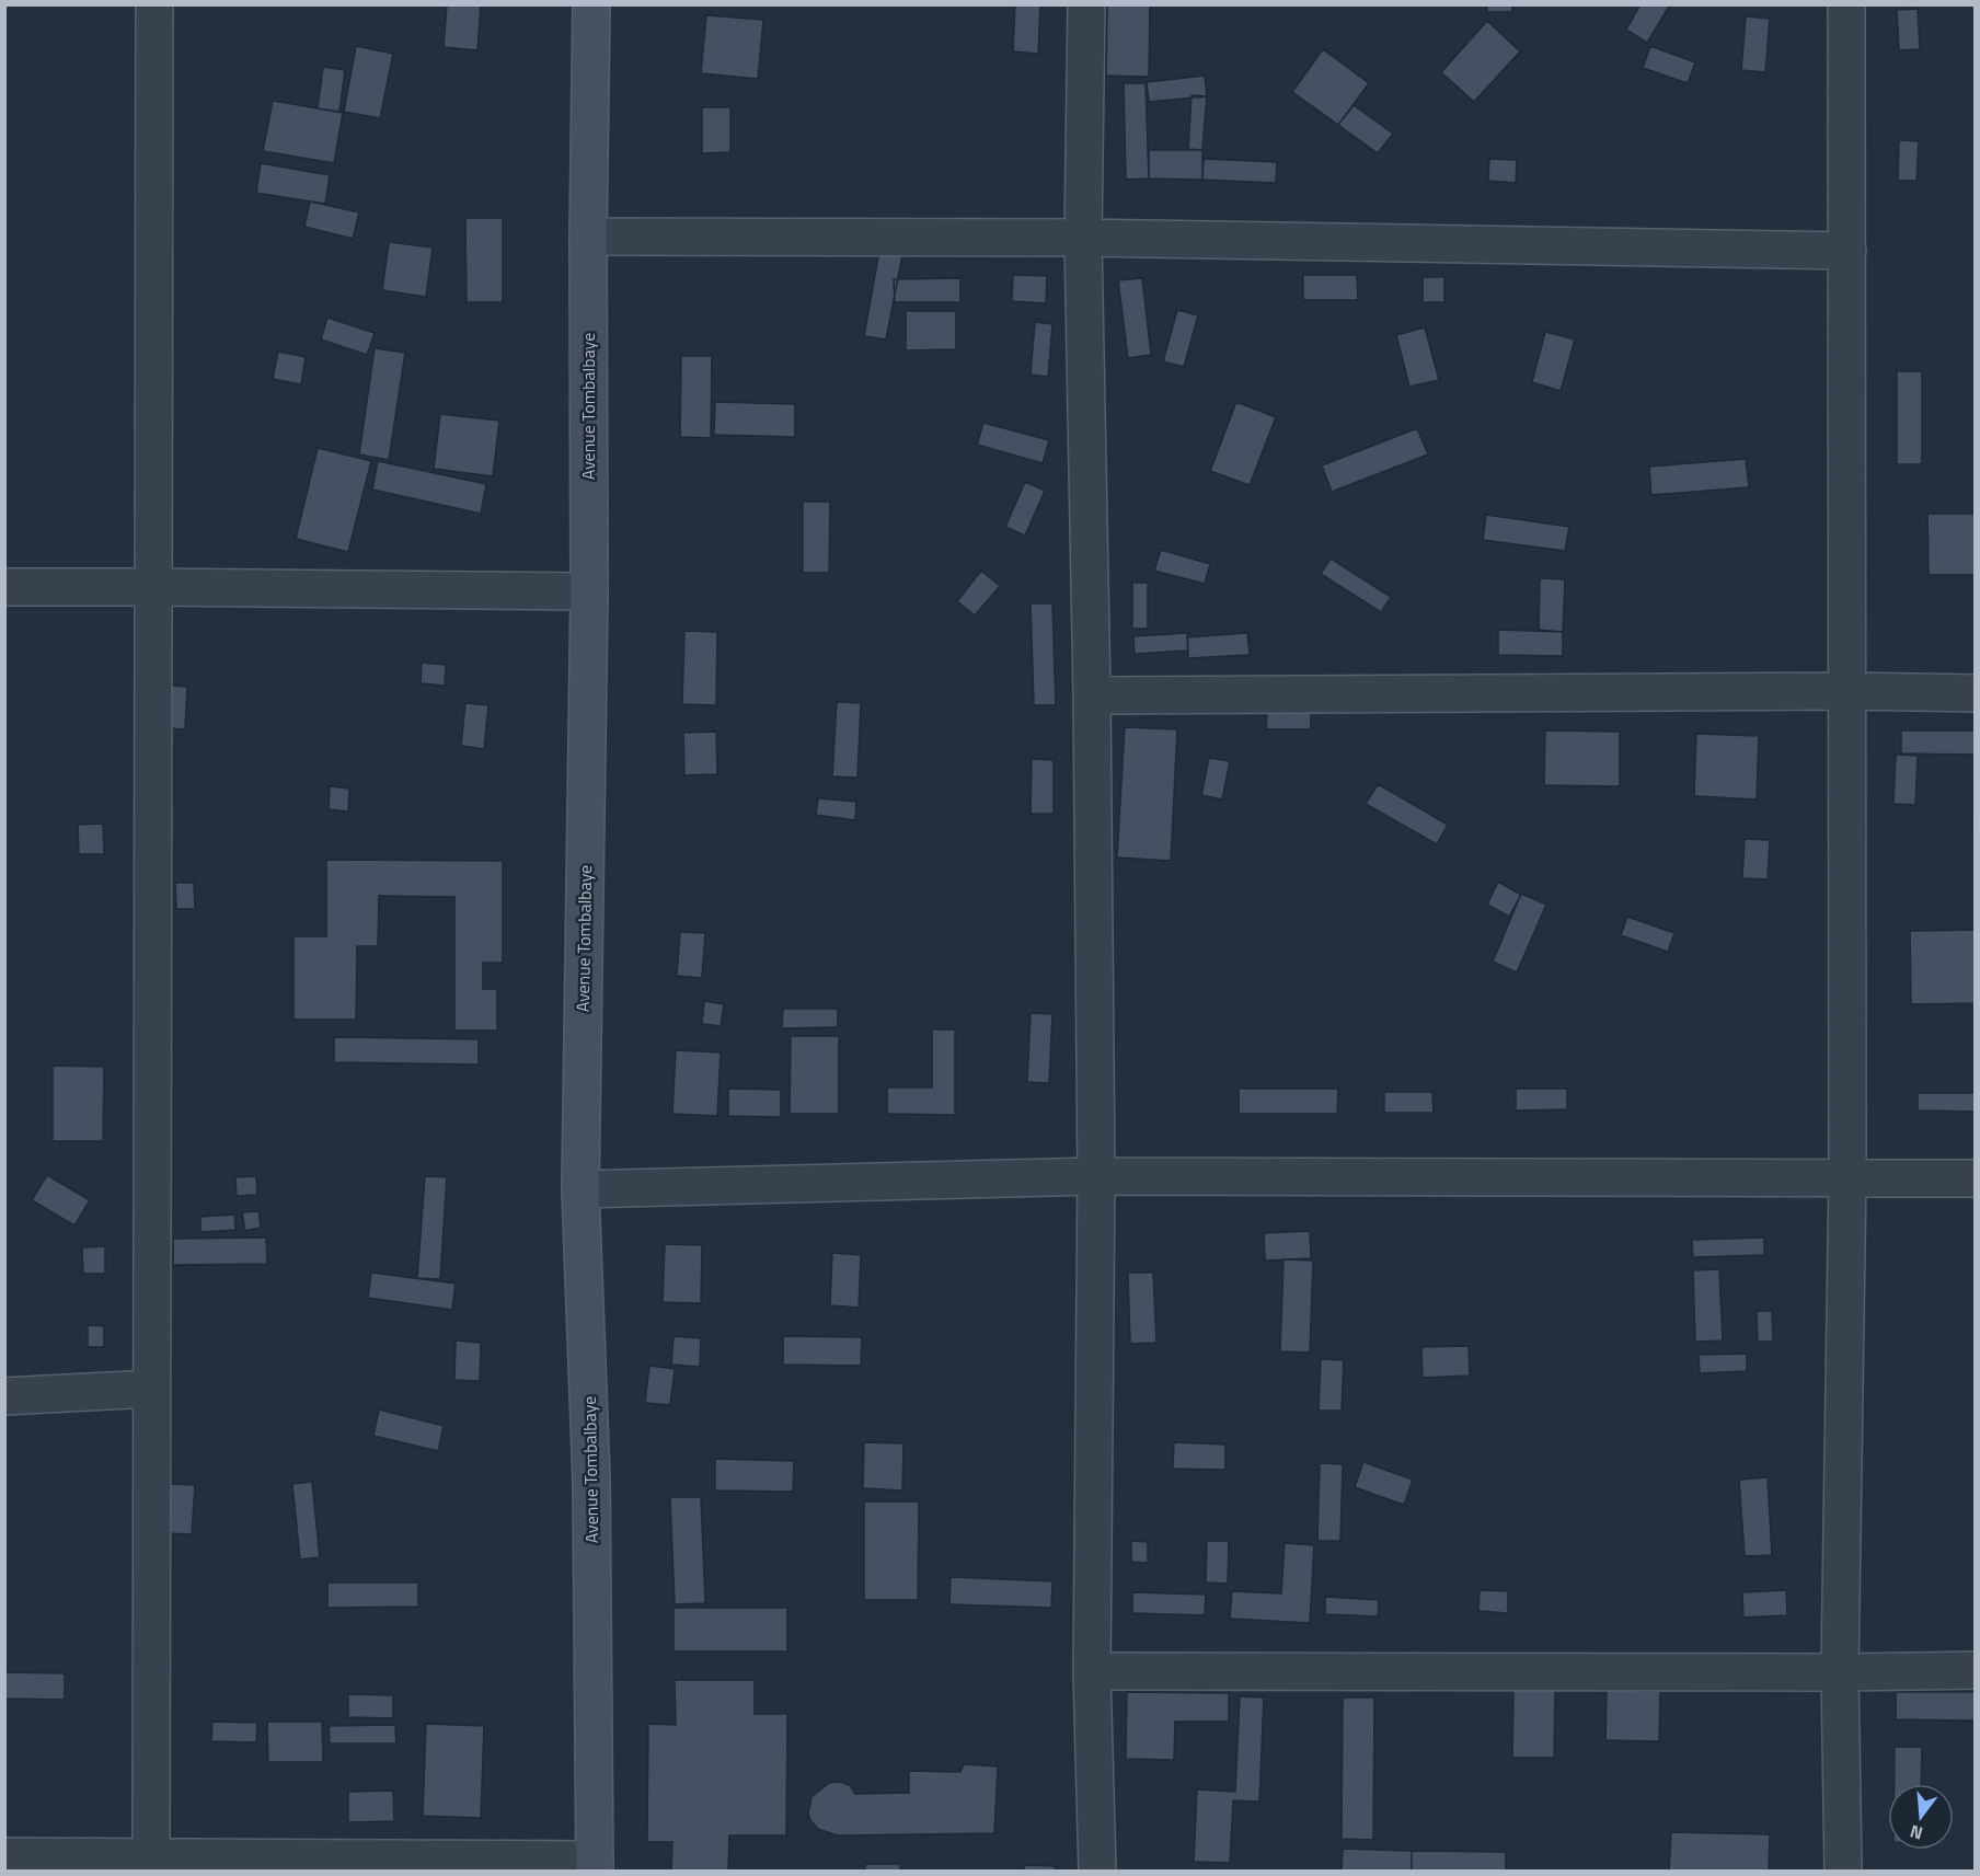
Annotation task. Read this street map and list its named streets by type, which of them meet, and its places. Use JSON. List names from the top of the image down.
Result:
{
  "streets": {
    "main road": ["Avenue Tombalbaye"]
  },
  "north": "bottom"
}
